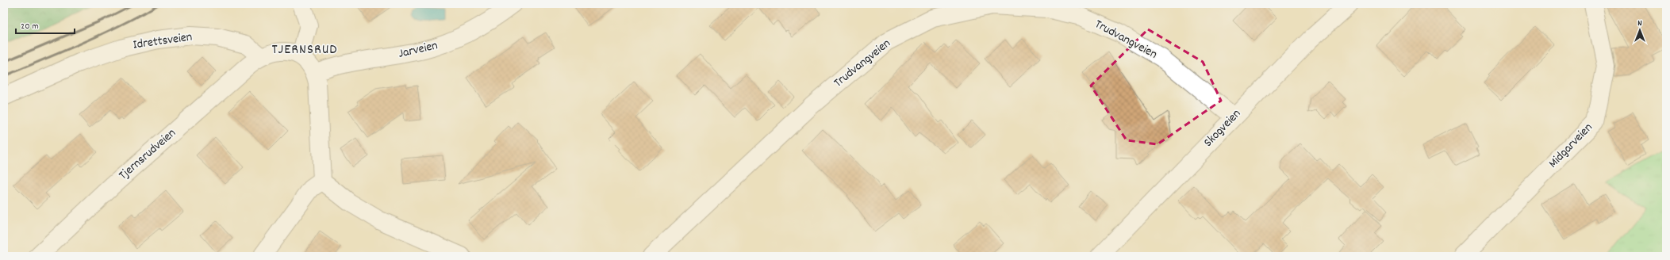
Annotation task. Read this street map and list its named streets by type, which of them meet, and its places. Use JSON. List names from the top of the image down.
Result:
{
  "streets": {
    "street": [
      "Trudvangveien",
      "Idrettsveien",
      "Jarveien",
      "Skogveien",
      "Midgarveien",
      "Tjernsrudveien"
    ]
  },
  "crossings": [
    ["Trudvangveien", "Skogveien"],
    ["Idrettsveien", "Tjernsrudveien"]
  ],
  "districts": ["TJERNSRUD"],
  "scale_bar": "20 m",
  "north": "top"
}
